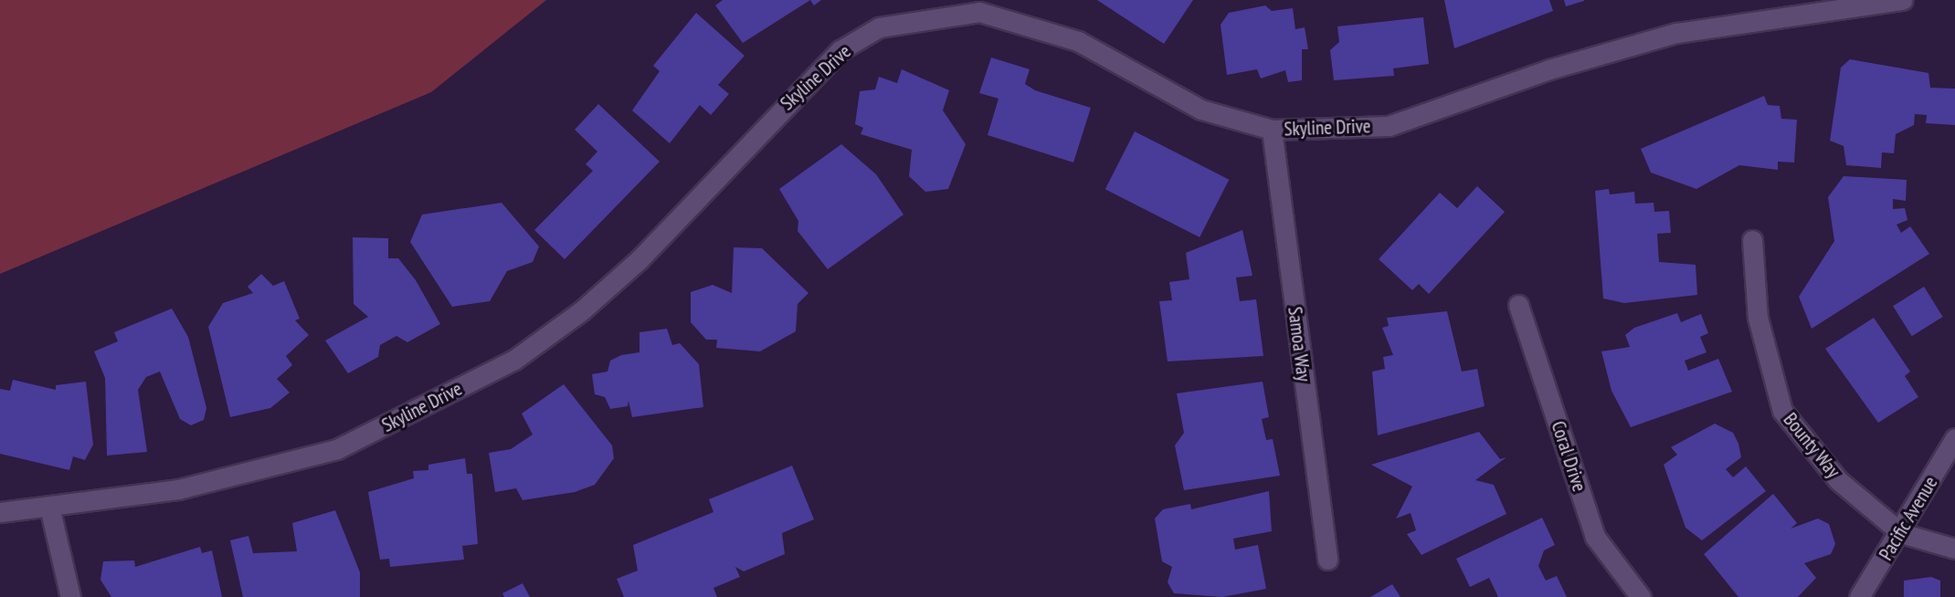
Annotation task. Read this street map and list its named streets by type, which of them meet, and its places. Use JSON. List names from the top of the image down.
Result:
{
  "streets": {
    "street": [
      "Skyline Drive",
      "Samoa Way",
      "Bounty Way",
      "Coral Drive",
      "Pacific Avenue"
    ]
  },
  "crossings": [
    ["Skyline Drive", "Samoa Way"],
    ["Bounty Way", "Pacific Avenue"]
  ]
}
